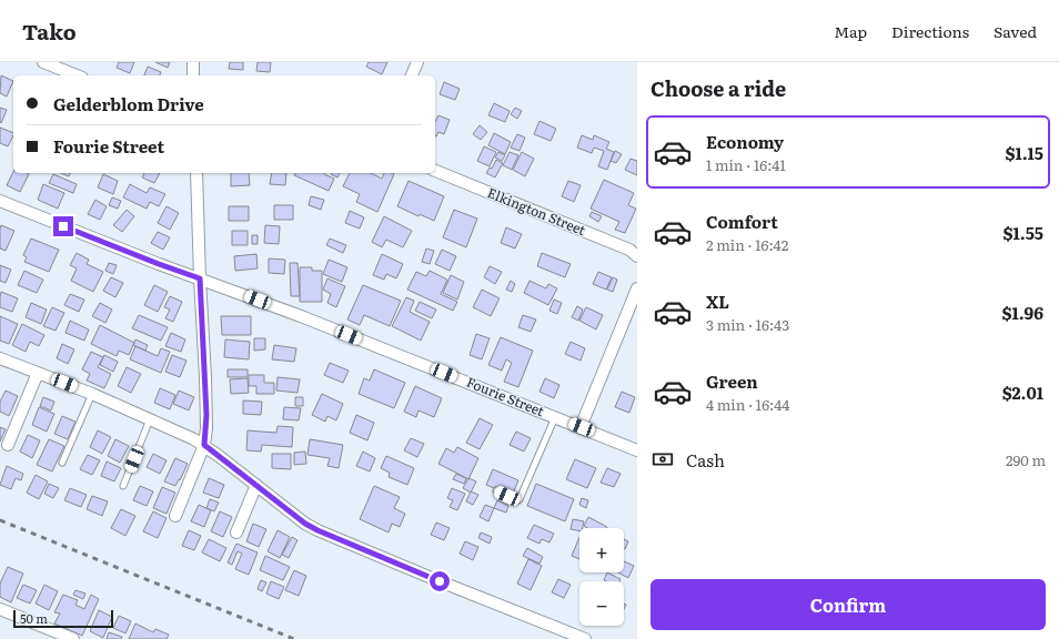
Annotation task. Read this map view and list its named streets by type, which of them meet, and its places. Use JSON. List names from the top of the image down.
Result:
{
  "streets": {
    "street": ["Elkington Street", "Fourie Street"]
  },
  "scale_bar": "50 m",
  "page": {
    "header": "Tako",
    "nav": ["Map", "Directions", "Saved"],
    "heading": "Choose a ride",
    "banner": ["Gelderblom Drive", "Fourie Street"],
    "list": [
      {
        "name": "Economy",
        "note": "1 min · 16:41",
        "value": "$1.15"
      },
      {
        "name": "Comfort",
        "note": "2 min · 16:42",
        "value": "$1.55"
      },
      {
        "name": "XL",
        "note": "3 min · 16:43",
        "value": "$1.96"
      },
      {
        "name": "Green",
        "note": "4 min · 16:44",
        "value": "$2.01"
      }
    ],
    "pay": ["Cash", "290 m"],
    "map_buttons": ["+", "−"],
    "buttons": "Confirm",
    "scale": "50 m"
  }
}
